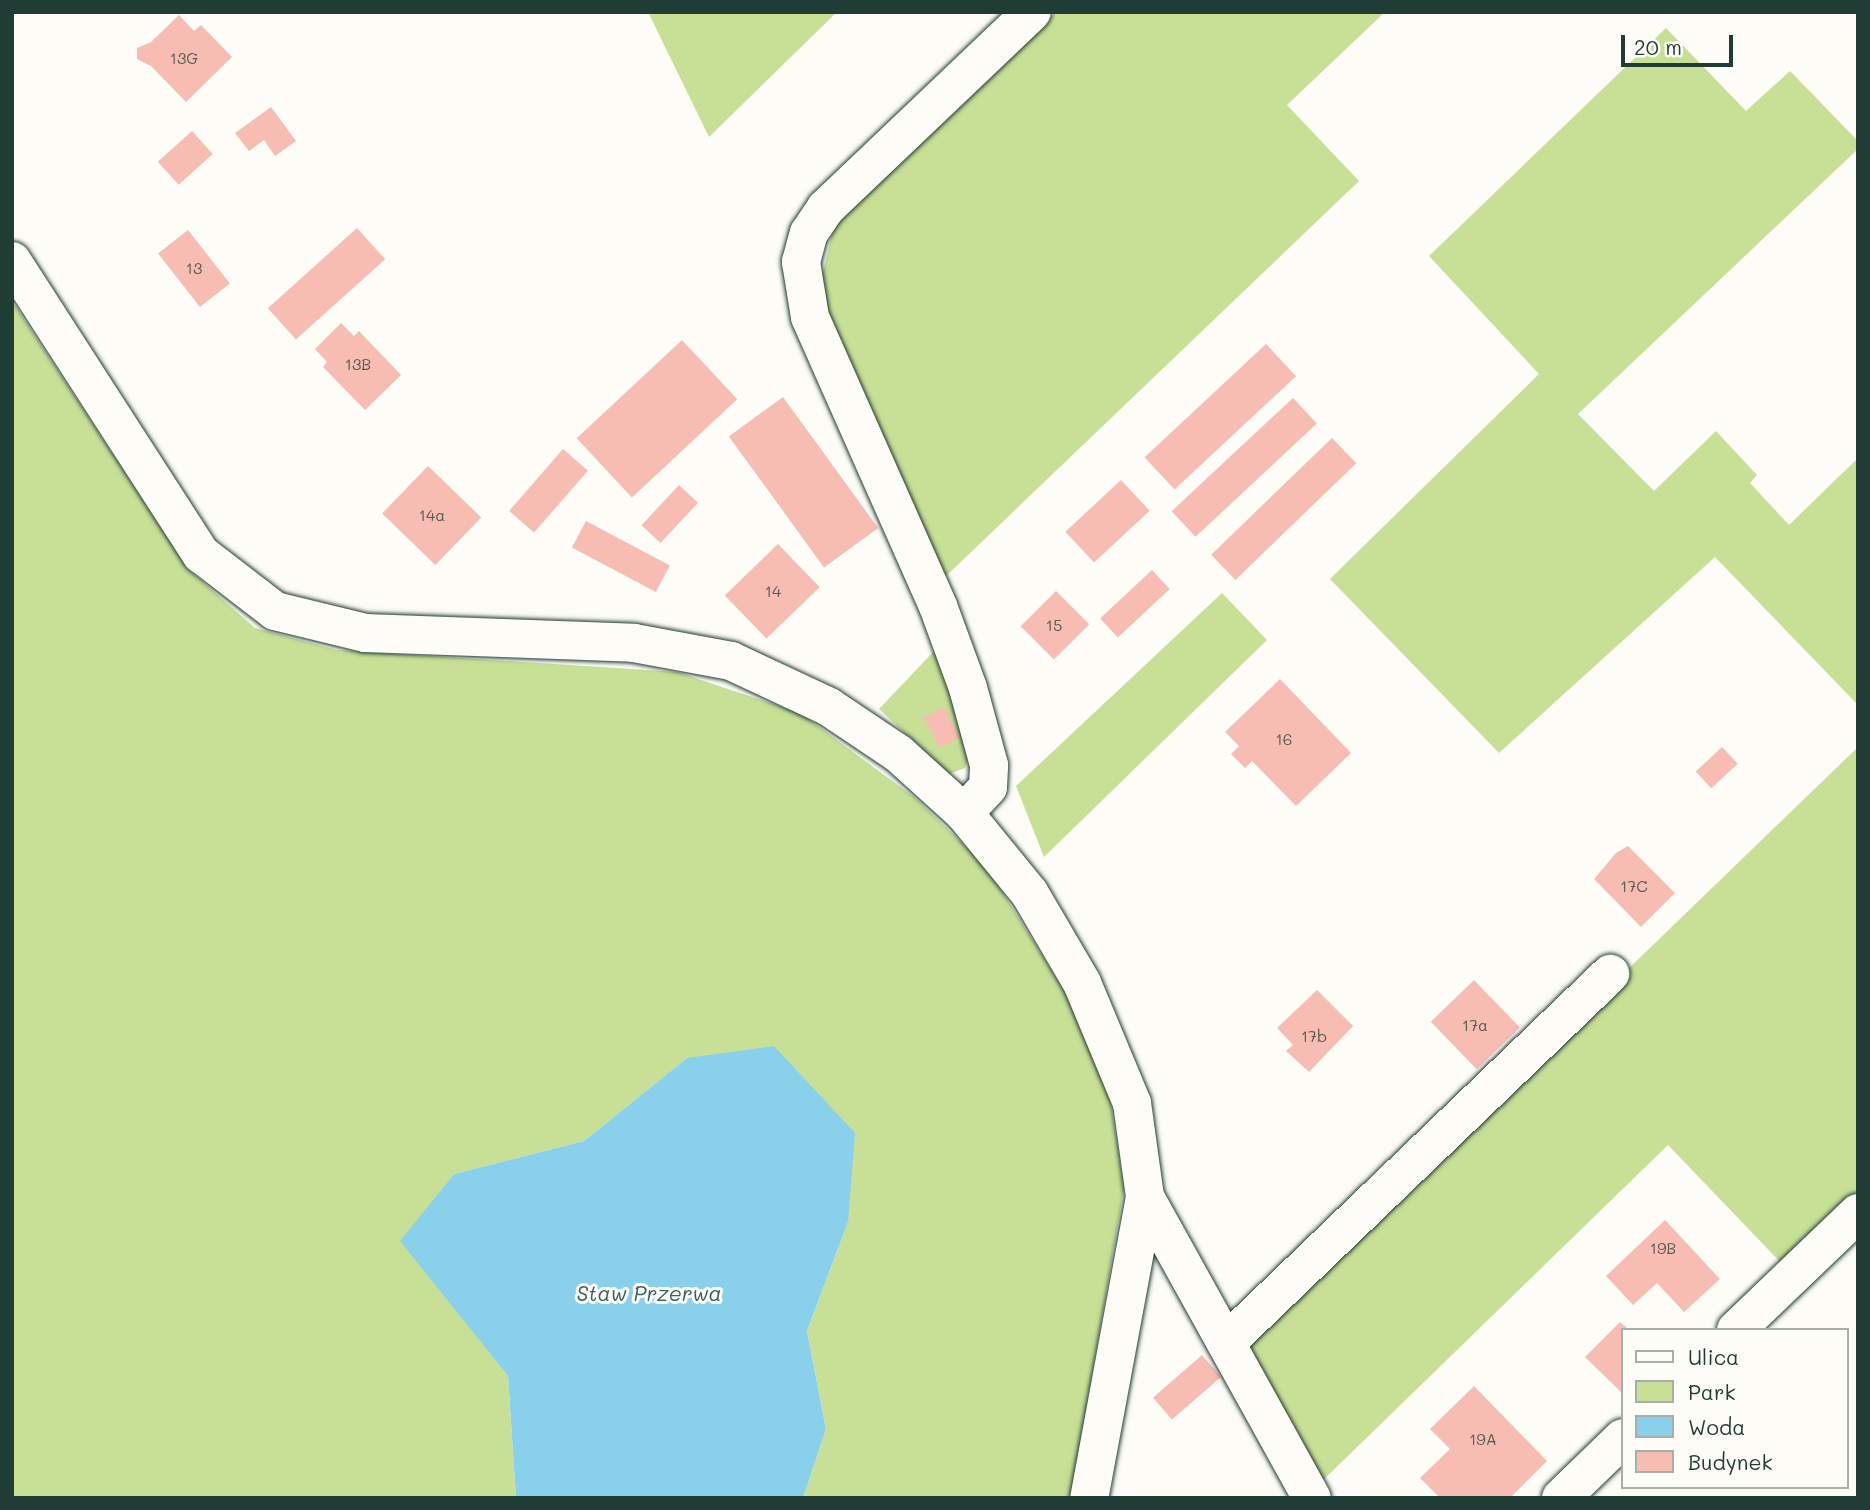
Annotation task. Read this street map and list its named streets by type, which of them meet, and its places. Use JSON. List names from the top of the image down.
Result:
{
  "water": ["Staw Przerwa"],
  "house_numbers": [
    "13G",
    "13",
    "13B",
    "14a",
    "14",
    "15",
    "16",
    "17C",
    "17a",
    "17b",
    "19B",
    "19A"
  ],
  "legend": [
    "Ulica",
    "Park",
    "Woda",
    "Budynek"
  ],
  "scale_bar": "20 m"
}
